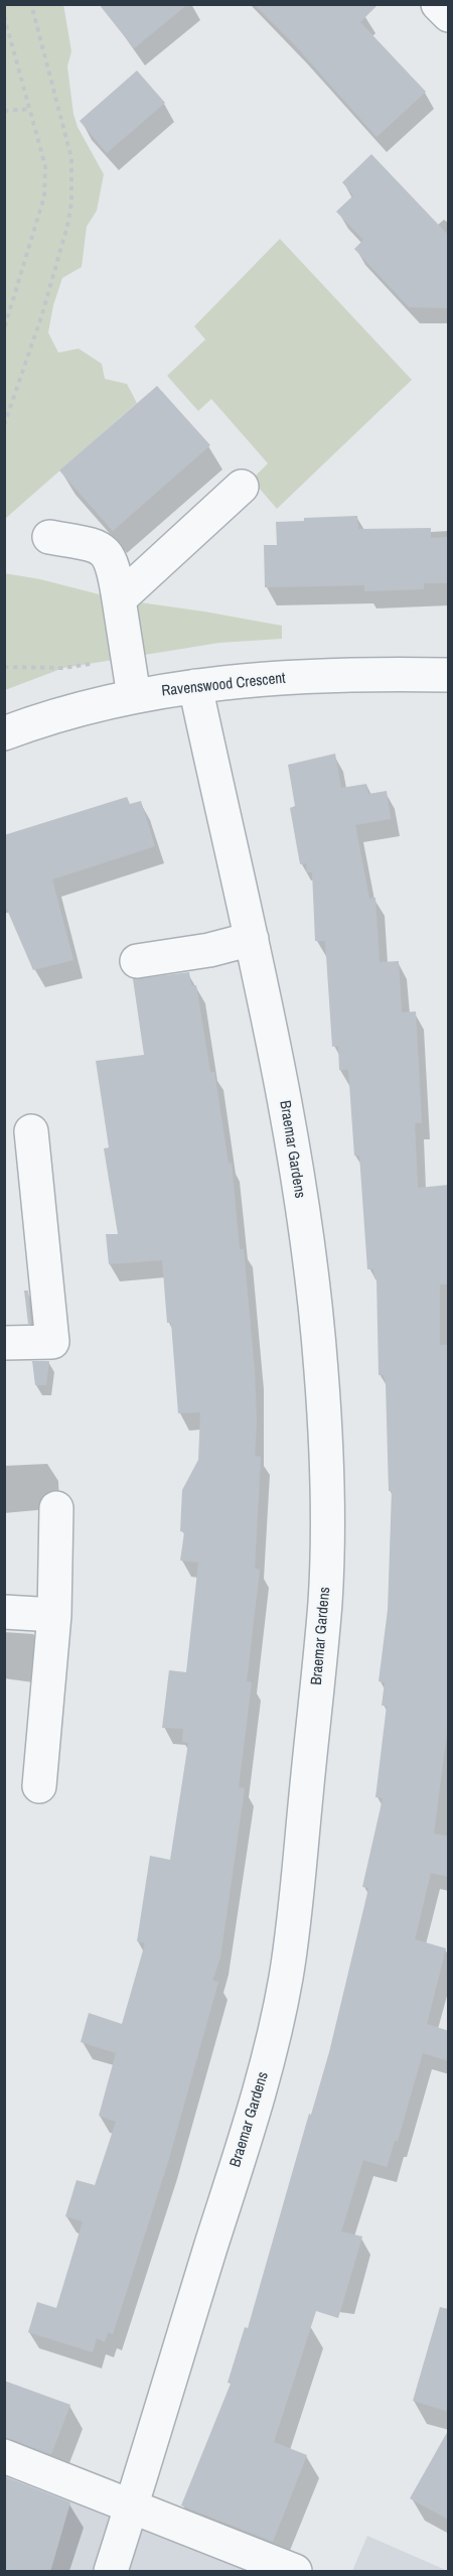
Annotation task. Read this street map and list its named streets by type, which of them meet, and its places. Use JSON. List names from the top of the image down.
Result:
{
  "streets": {
    "street": ["Ravenswood Crescent", "Braemar Gardens"]
  },
  "crossings": [
    ["Ravenswood Crescent", "Braemar Gardens"]
  ]
}
